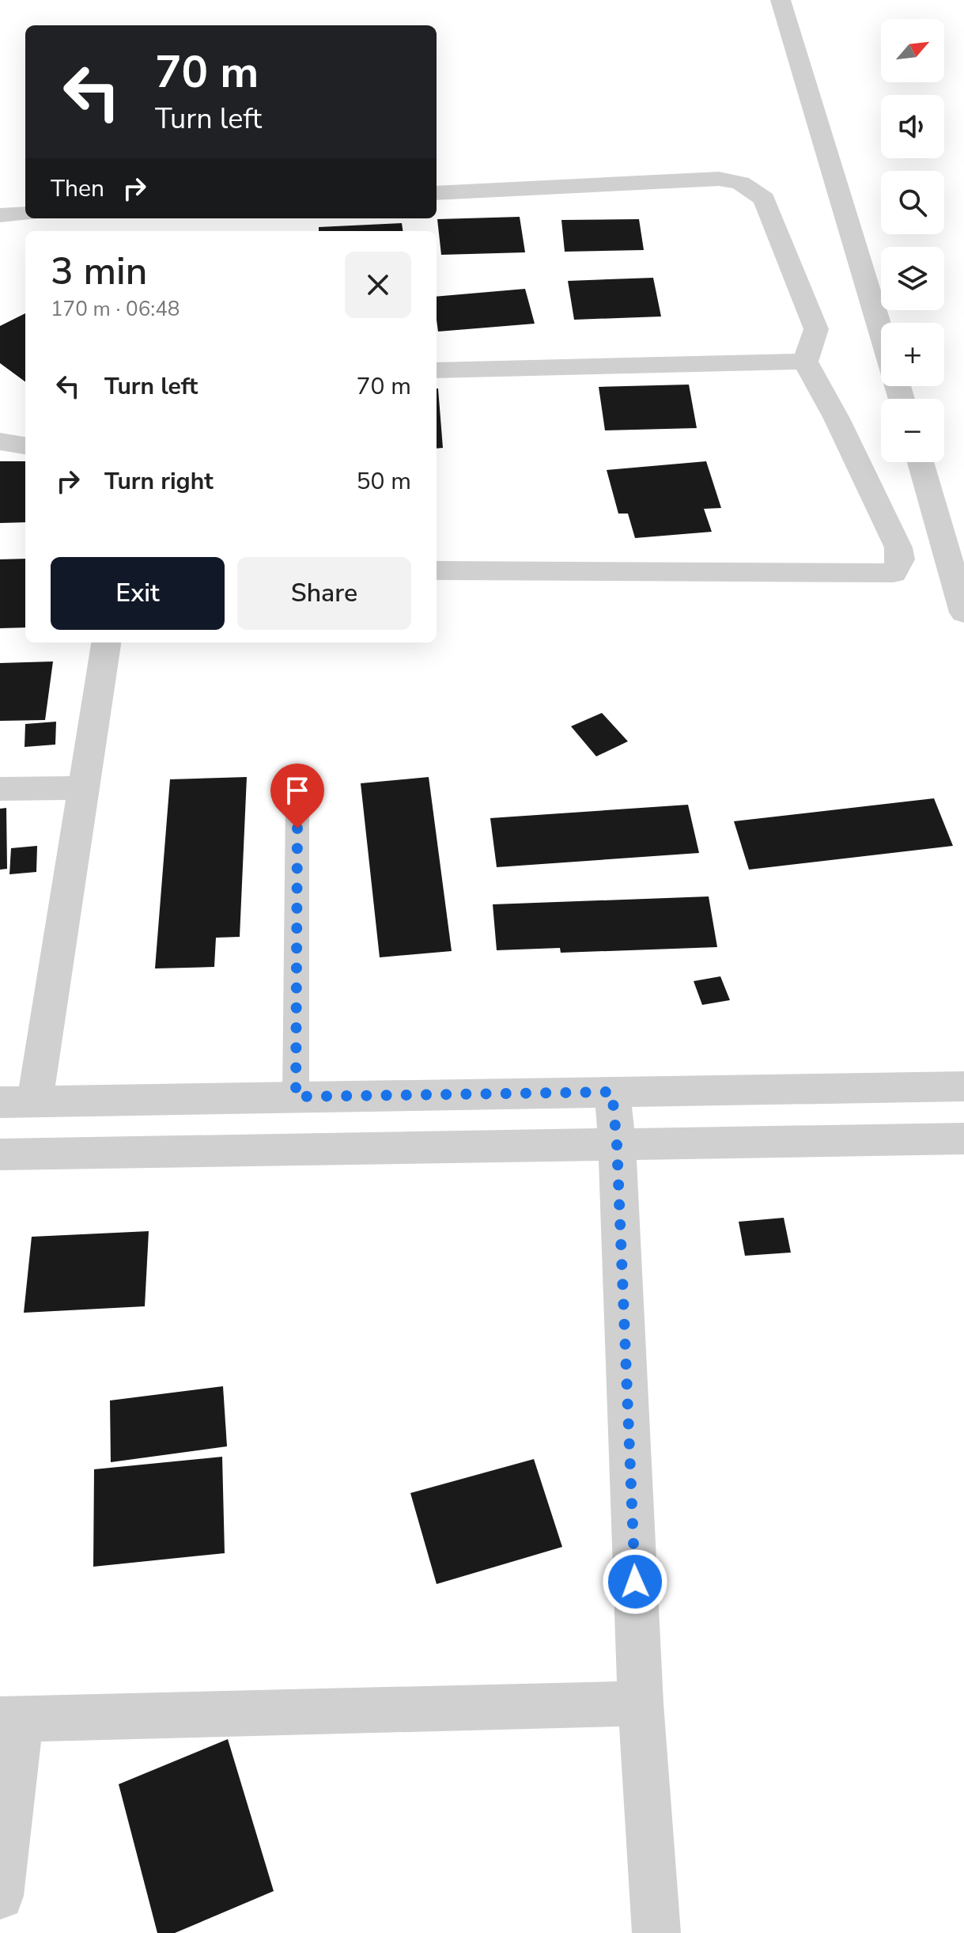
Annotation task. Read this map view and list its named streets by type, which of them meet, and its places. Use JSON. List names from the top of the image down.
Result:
{
  "north": "top right",
  "page": {
    "map_buttons": ["+", "−"],
    "turn": ["70 m", "Turn left"],
    "then": "Then",
    "heading": ["3 min", "170 m · 06:48"],
    "list": [
      {
        "name": "Turn left",
        "value": "70 m"
      },
      {
        "name": "Turn right",
        "value": "50 m"
      }
    ],
    "buttons": ["Exit", "Share"]
  }
}
